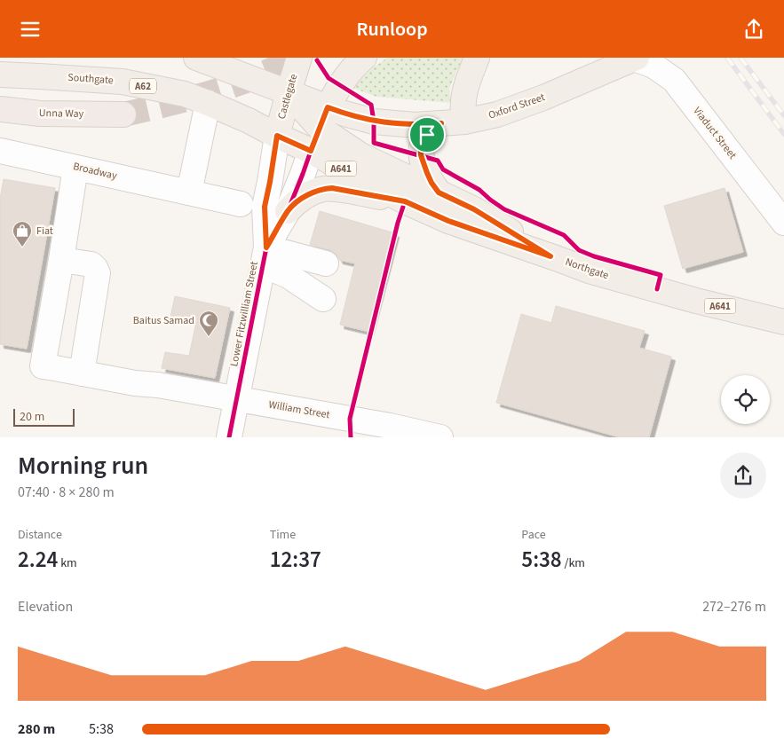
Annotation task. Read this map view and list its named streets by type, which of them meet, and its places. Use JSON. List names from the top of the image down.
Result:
{
  "streets": {
    "highway": ["Unna Way"],
    "main road": [
      "Southgate",
      "A62",
      "Castlegate",
      "Oxford Street",
      "A641",
      "Northgate"
    ],
    "street": [
      "Viaduct Street",
      "Broadway",
      "Lower Fitzwilliam Street",
      "William Street"
    ]
  },
  "crossings": [
    ["Southgate", "Castlegate"],
    ["Southgate", "Northgate"],
    ["Southgate", "Lower Fitzwilliam Street"],
    ["Castlegate", "A641"],
    ["Castlegate", "Northgate"],
    ["Castlegate", "Lower Fitzwilliam Street"],
    ["Oxford Street", "Viaduct Street"],
    ["Oxford Street", "A641"],
    ["A641", "Northgate"],
    ["Northgate", "Lower Fitzwilliam Street"],
    ["Lower Fitzwilliam Street", "William Street"]
  ],
  "places": {
    "shop": ["Fiat"],
    "mosque": ["Baitus Samad"]
  },
  "scale_bar": "20 m",
  "page": {
    "header": "Runloop",
    "scale": "20 m",
    "heading": ["Morning run", "07:40 · 8 × 280 m"],
    "stats": [
      ["Distance", "2.24 km"],
      ["Time", "12:37"],
      ["Pace", "5:38 /km"]
    ],
    "chart": ["Elevation", "272–276 m"],
    "list": [
      {
        "name": "280 m",
        "note": "5:38"
      }
    ]
  }
}
